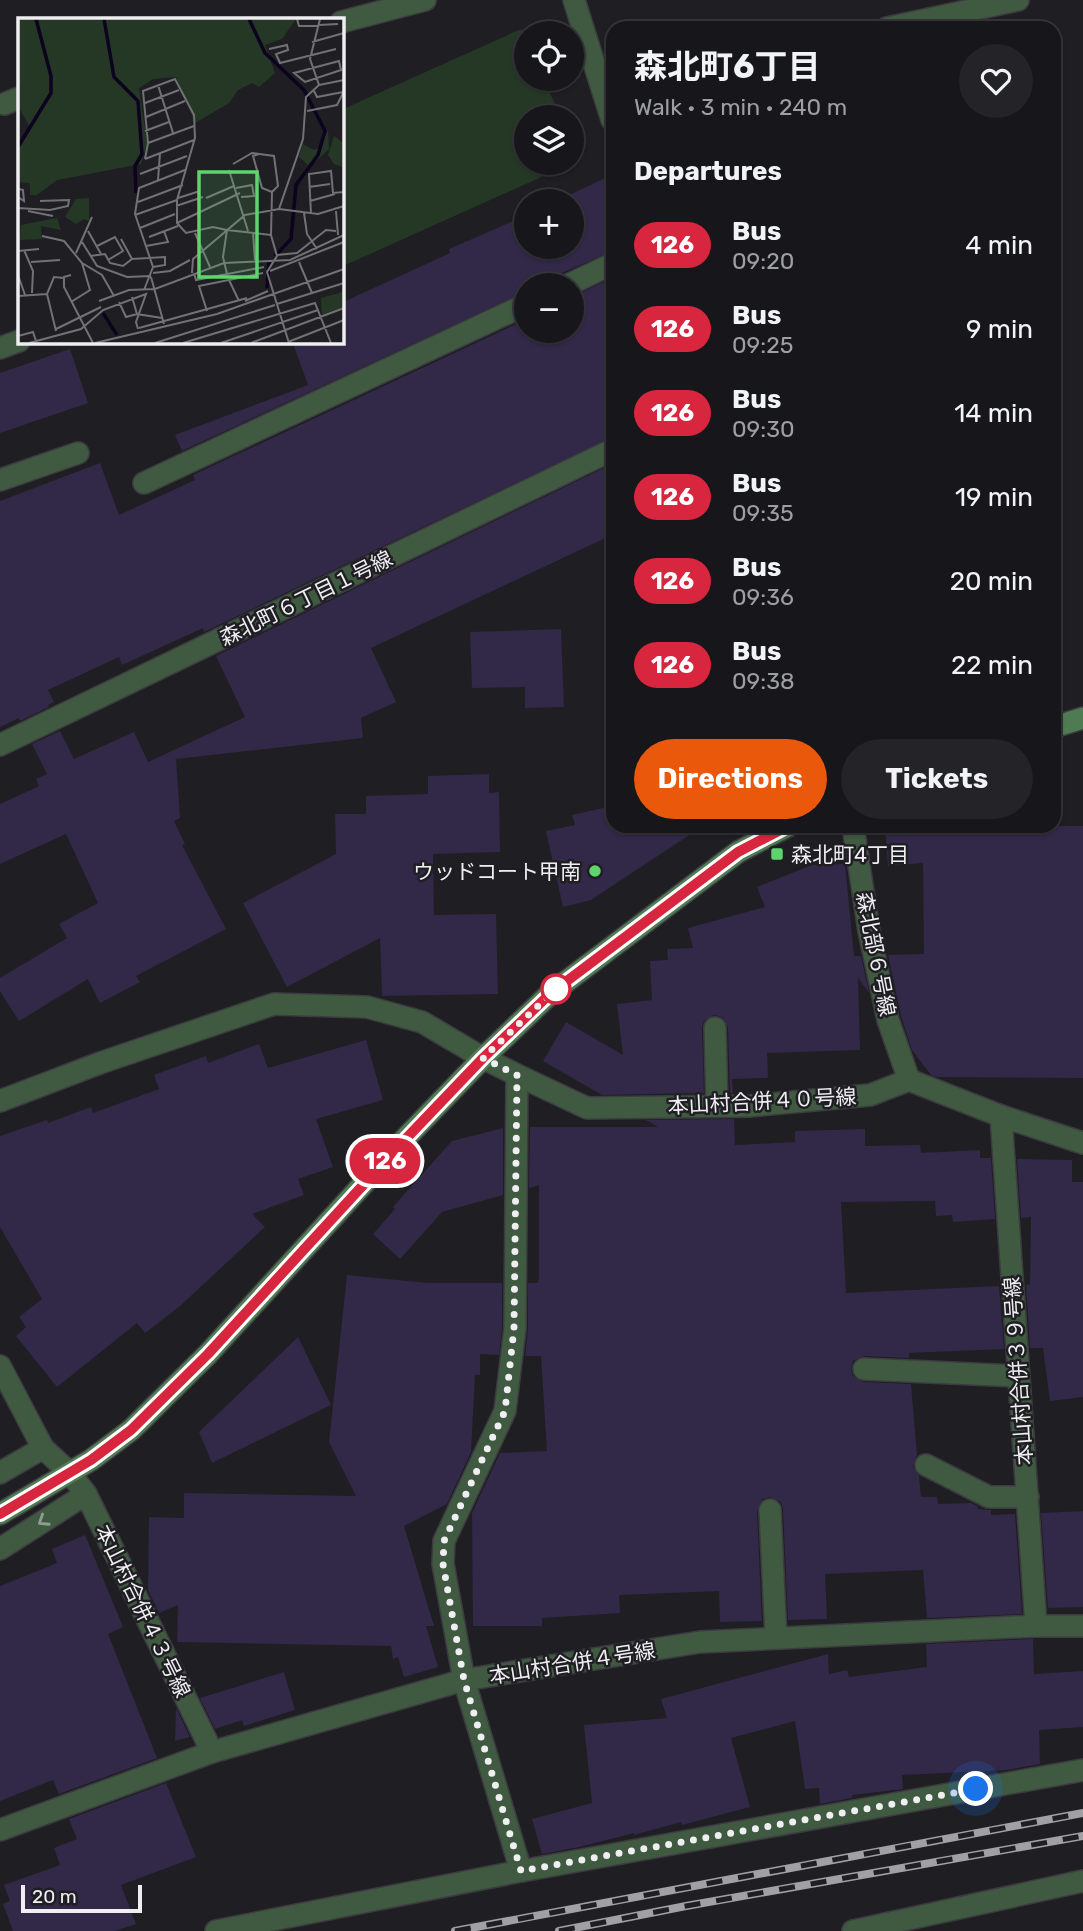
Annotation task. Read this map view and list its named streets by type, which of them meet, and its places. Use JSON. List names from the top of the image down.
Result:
{
  "streets": {
    "street": [
      "森北町６丁目１号線",
      "森北部６号線",
      "本山村合併４０号線",
      "本山村合併３９号線",
      "本山村合併４３号線",
      "本山村合併４号線"
    ]
  },
  "crossings": [
    ["森北部６号線", "本山村合併４０号線"],
    ["本山村合併３９号線", "本山村合併４号線"],
    ["本山村合併４３号線", "本山村合併４号線"]
  ],
  "places": {
    "transit": ["森北町4丁目"],
    "other": ["ウッドコート甲南"]
  },
  "lines": ["bus line 126"],
  "scale_bar": "20 m",
  "page": {
    "on_map": "126",
    "map_buttons": ["+", "−"],
    "heading": [
      ["森北町6丁目", "Walk · 3 min · 240 m"],
      "Departures"
    ],
    "list": [
      {
        "mark": "126",
        "name": "Bus",
        "note": "09:20",
        "value": "4 min"
      },
      {
        "mark": "126",
        "name": "Bus",
        "note": "09:25",
        "value": "9 min"
      },
      {
        "mark": "126",
        "name": "Bus",
        "note": "09:30",
        "value": "14 min"
      },
      {
        "mark": "126",
        "name": "Bus",
        "note": "09:35",
        "value": "19 min"
      },
      {
        "mark": "126",
        "name": "Bus",
        "note": "09:36",
        "value": "20 min"
      },
      {
        "mark": "126",
        "name": "Bus",
        "note": "09:38",
        "value": "22 min"
      }
    ],
    "buttons": ["Directions", "Tickets"],
    "scale": "20 m"
  }
}
